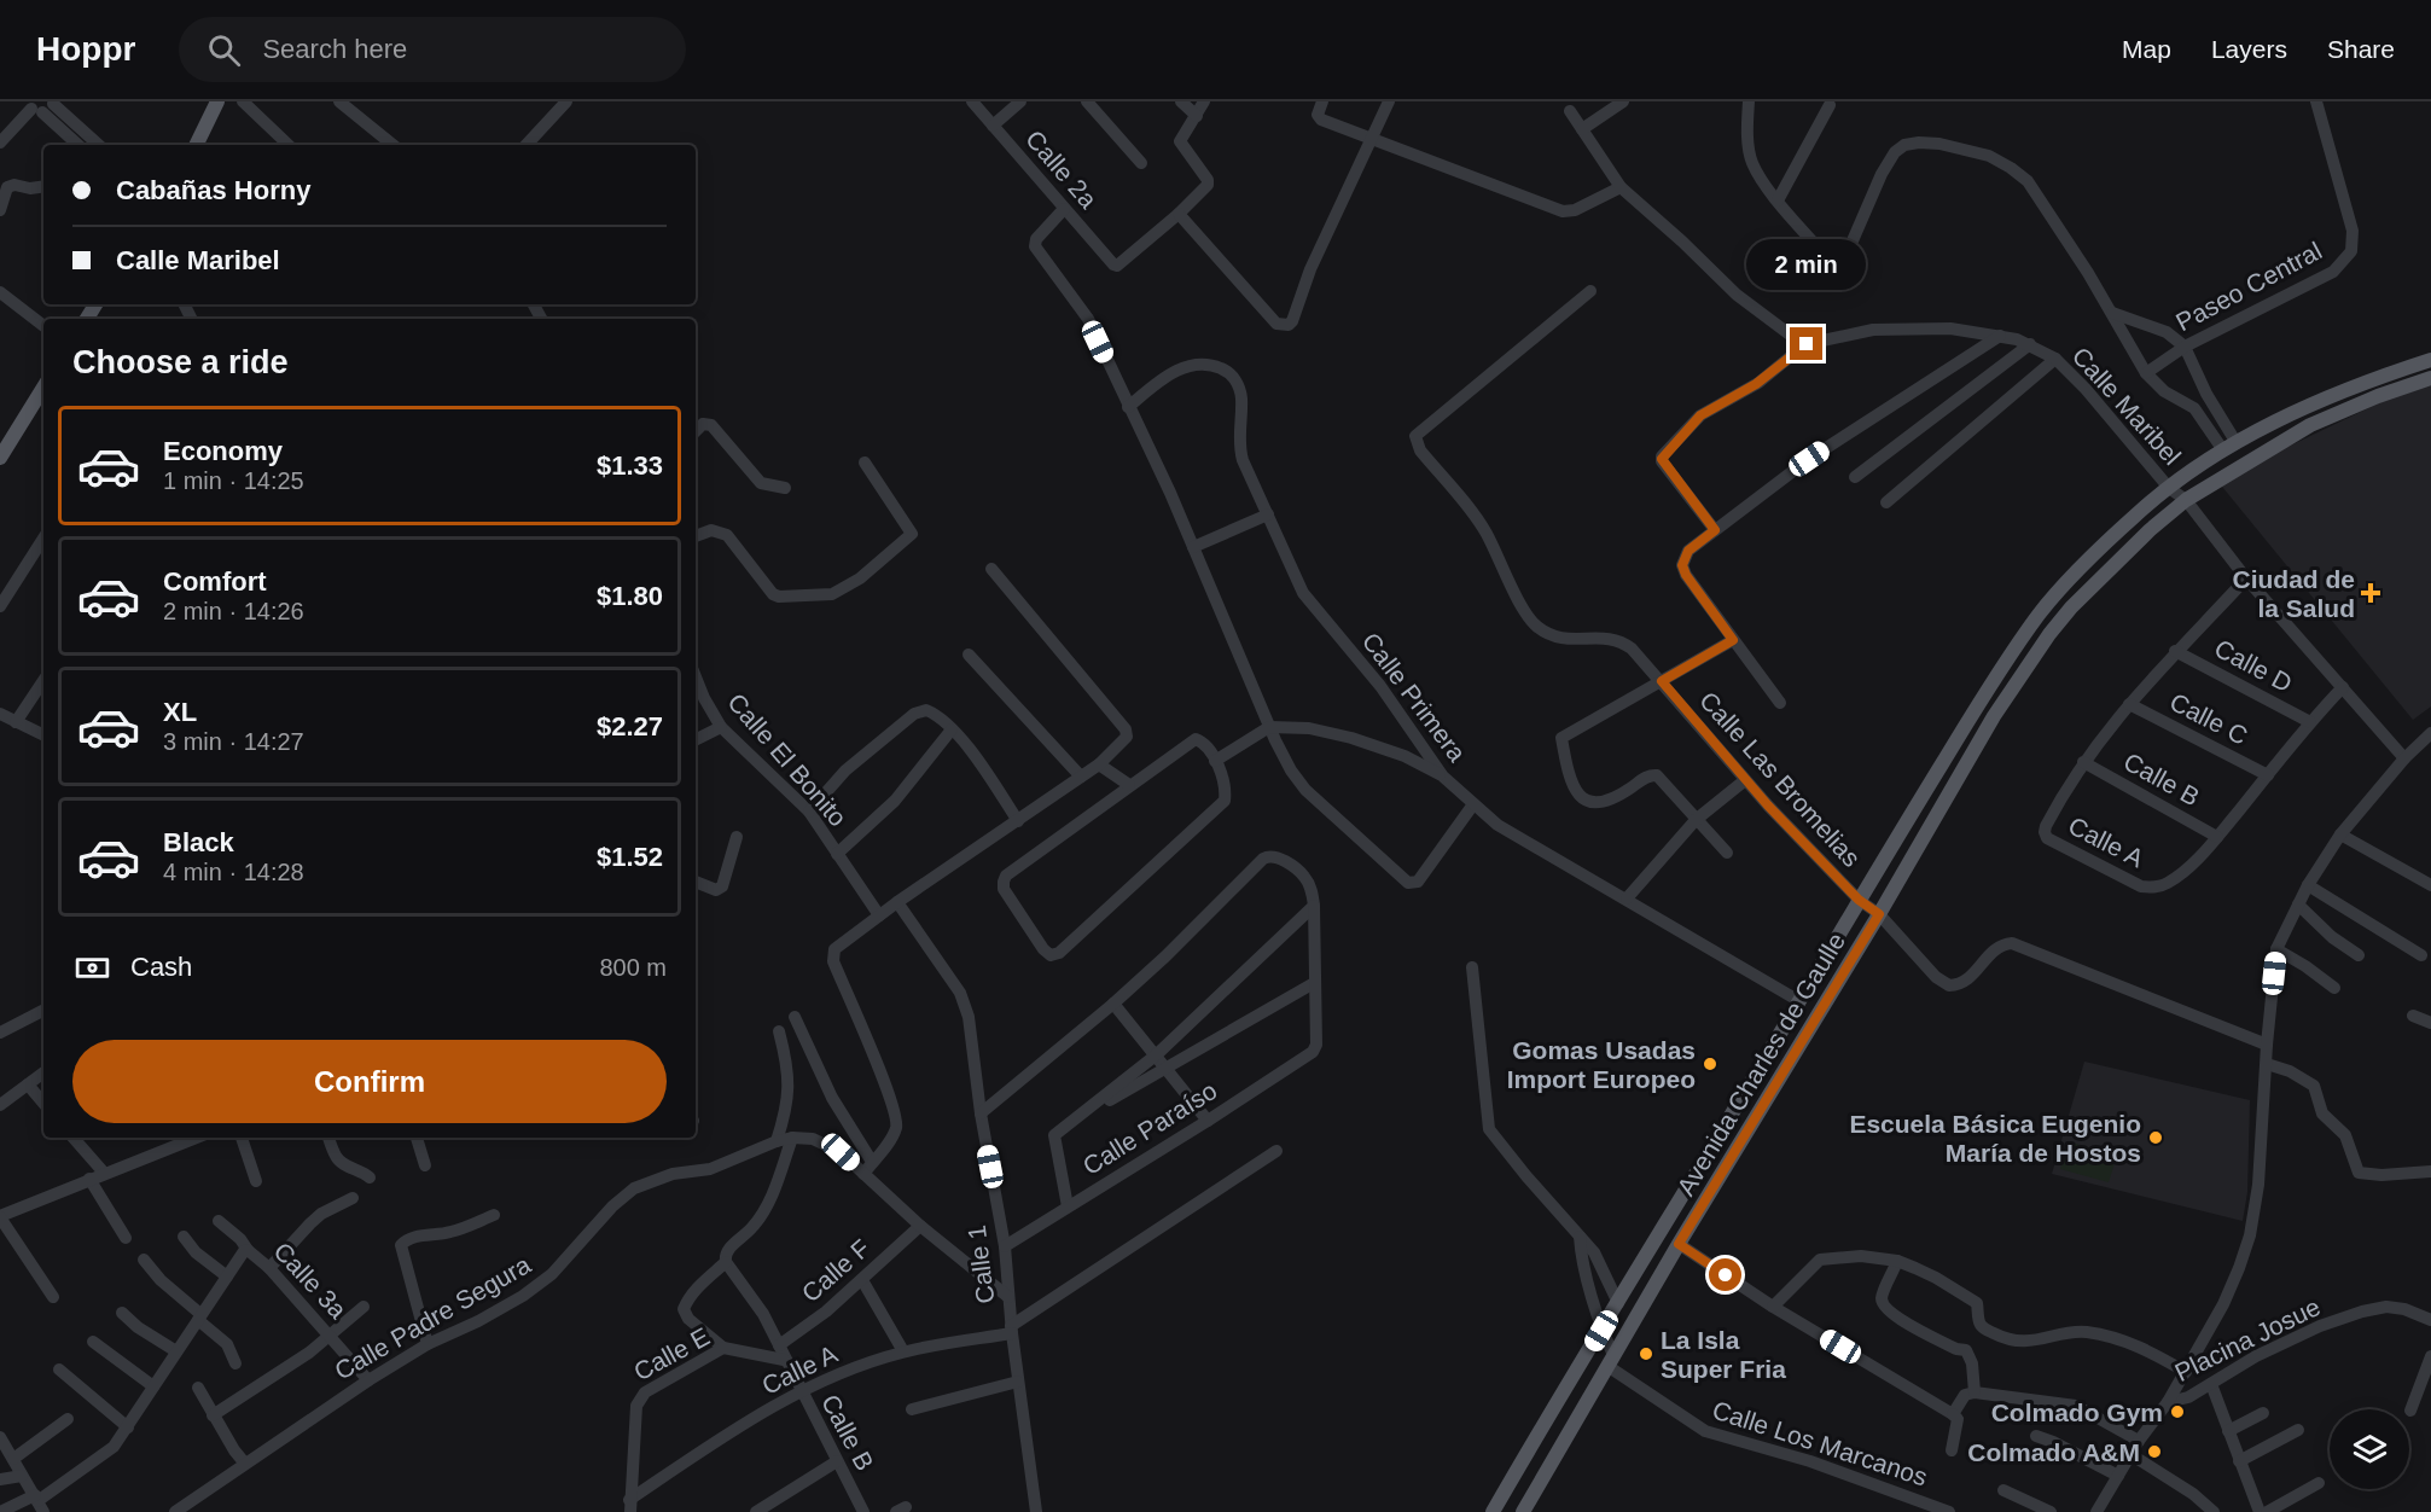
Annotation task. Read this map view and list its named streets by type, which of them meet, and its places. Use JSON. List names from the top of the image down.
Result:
{
  "streets": {
    "main road": ["Avenida Charles de Gaulle"],
    "street": [
      "Calle 2a",
      "Paseo Central",
      "Calle Maribel",
      "Calle D",
      "Calle Primera",
      "Calle C",
      "Calle El Bonito",
      "Calle Las Bromelias",
      "Calle B",
      "Calle A",
      "Calle Paraíso",
      "Calle 1",
      "Calle F",
      "Calle 3a",
      "Calle Padre Segura",
      "Placina Josue",
      "Calle E",
      "Calle Los Marcanos"
    ]
  },
  "crossings": [
    ["Calle Maribel", "Calle A"],
    ["Calle Maribel", "Avenida Charles de Gaulle"],
    ["Calle D", "Calle A"],
    ["Calle Primera", "Avenida Charles de Gaulle"],
    ["Calle C", "Calle A"],
    ["Calle Las Bromelias", "Avenida Charles de Gaulle"],
    ["Calle B", "Calle A"],
    ["Calle B", "Calle F"],
    ["Calle B", "Calle E"],
    ["Calle A", "Calle 1"],
    ["Calle A", "Calle E"],
    ["Avenida Charles de Gaulle", "Calle Los Marcanos"],
    ["Calle Paraíso", "Calle 1"],
    ["Calle 1", "Calle Padre Segura"],
    ["Calle F", "Calle Padre Segura"],
    ["Calle 3a", "Calle Padre Segura"]
  ],
  "places": {
    "health": ["Ciudad de la Salud"],
    "other": [
      "Gomas Usadas Import Europeo",
      "Escuela Básica Eugenio María de Hostos",
      "La Isla Super Fria",
      "Colmado Gym",
      "Colmado A&M"
    ]
  },
  "page": {
    "header": "Hoppr",
    "search": "Search here",
    "nav": ["Map", "Layers", "Share"],
    "banner": ["Cabañas Horny", "Calle Maribel"],
    "bubble": "2 min",
    "heading": "Choose a ride",
    "list": [
      {
        "name": "Economy",
        "note": "1 min · 14:25",
        "value": "$1.33"
      },
      {
        "name": "Comfort",
        "note": "2 min · 14:26",
        "value": "$1.80"
      },
      {
        "name": "XL",
        "note": "3 min · 14:27",
        "value": "$2.27"
      },
      {
        "name": "Black",
        "note": "4 min · 14:28",
        "value": "$1.52"
      }
    ],
    "pay": ["Cash", "800 m"],
    "buttons": "Confirm"
  }
}
